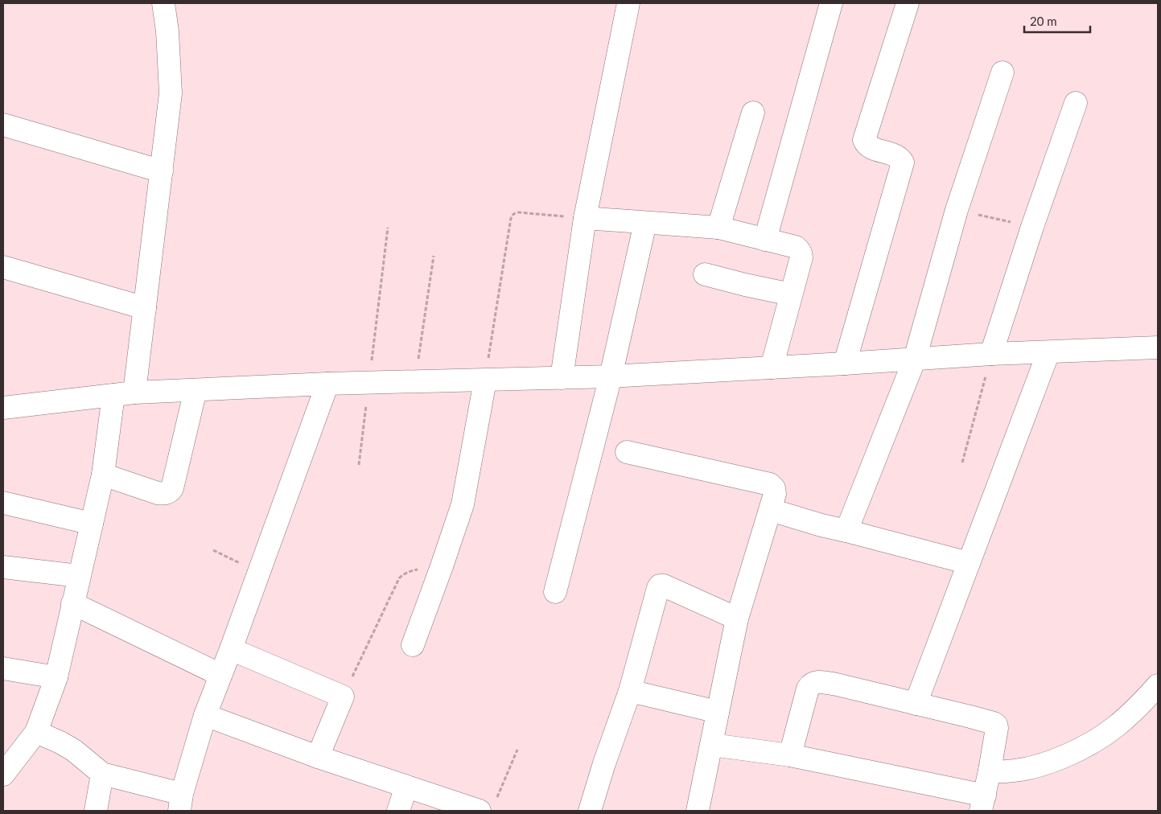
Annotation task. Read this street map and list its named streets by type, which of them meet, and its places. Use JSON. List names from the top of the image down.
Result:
{
  "scale_bar": "20 m"
}
